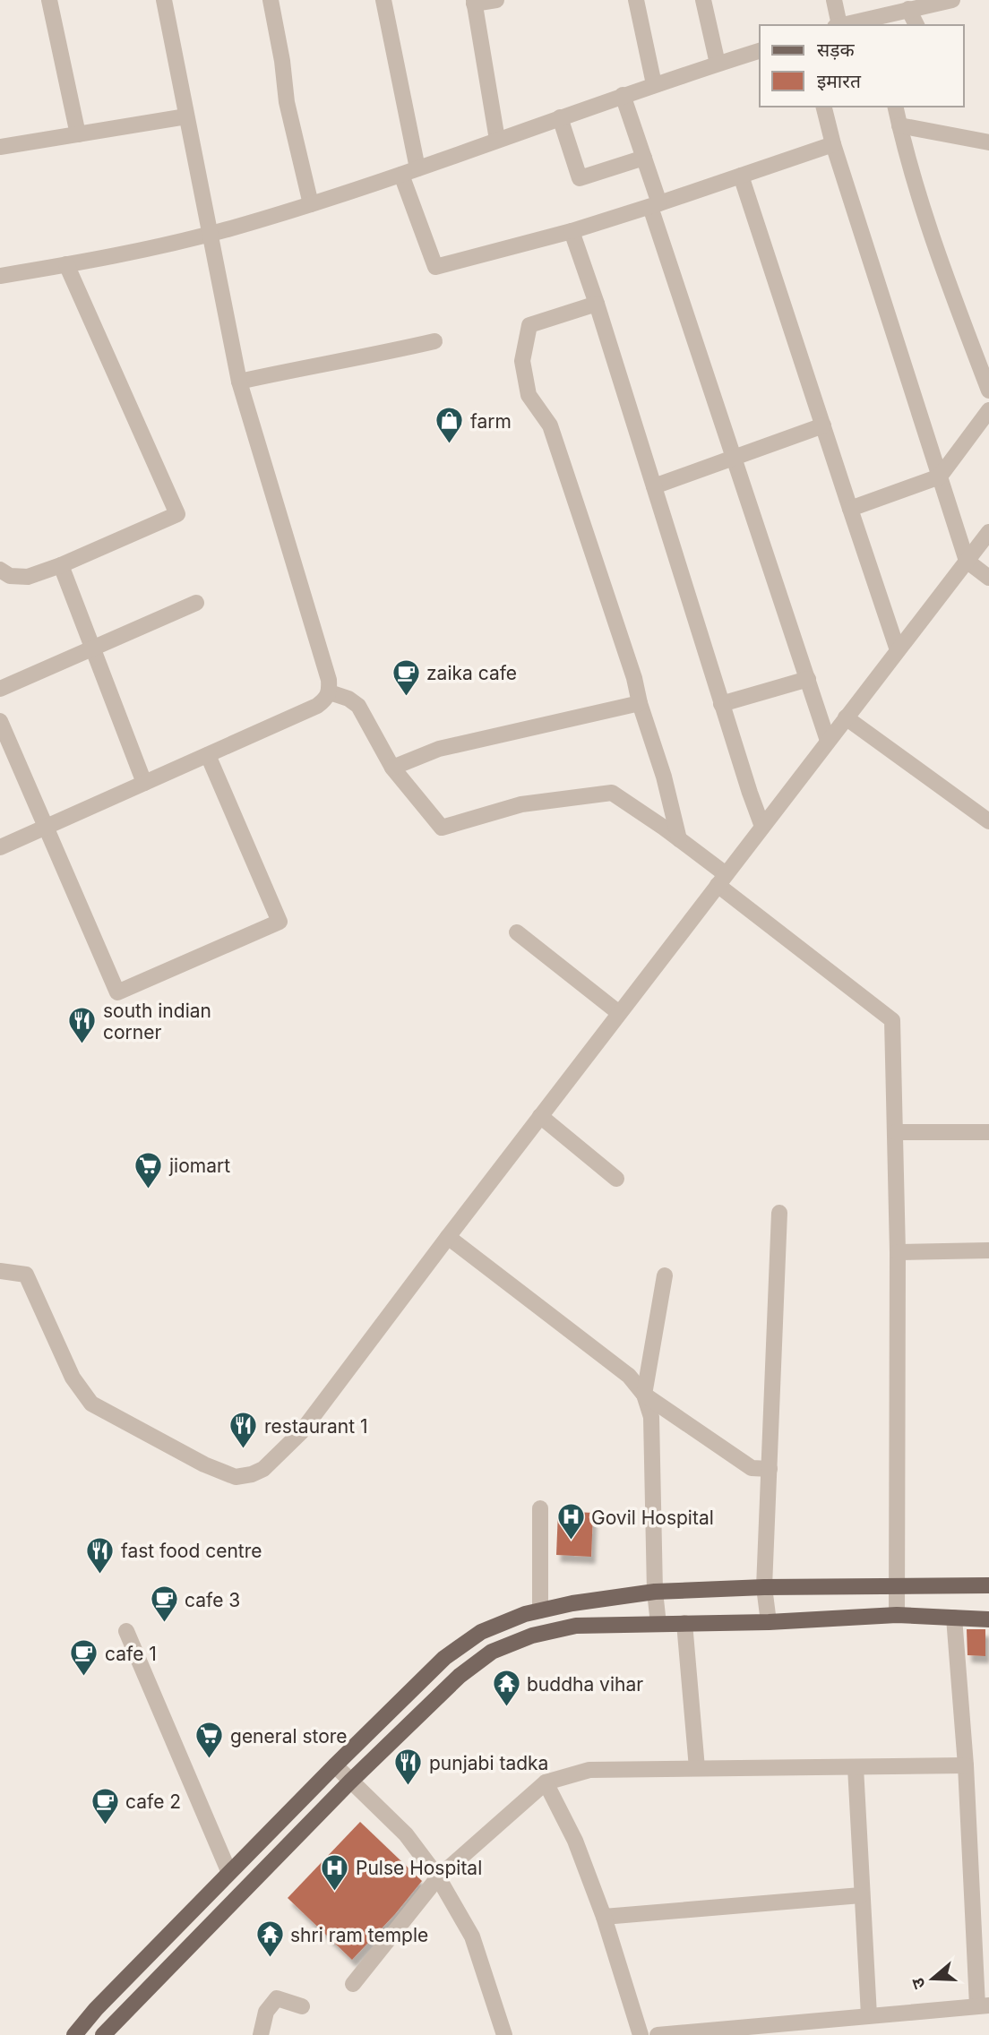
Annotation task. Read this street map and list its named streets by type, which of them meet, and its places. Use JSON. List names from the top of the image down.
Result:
{
  "places": {
    "shop": ["farm"],
    "cafe": [
      "zaika cafe",
      "cafe 3",
      "cafe 1",
      "cafe 2"
    ],
    "restaurant": [
      "south indian corner",
      "restaurant 1",
      "fast food centre",
      "punjabi tadka"
    ],
    "supermarket": ["jiomart", "general store"],
    "hospital": ["Govil Hospital", "Pulse Hospital"],
    "temple": ["buddha vihar", "shri ram temple"]
  },
  "legend": ["सड़क", "इमारत"],
  "north": "left"
}
